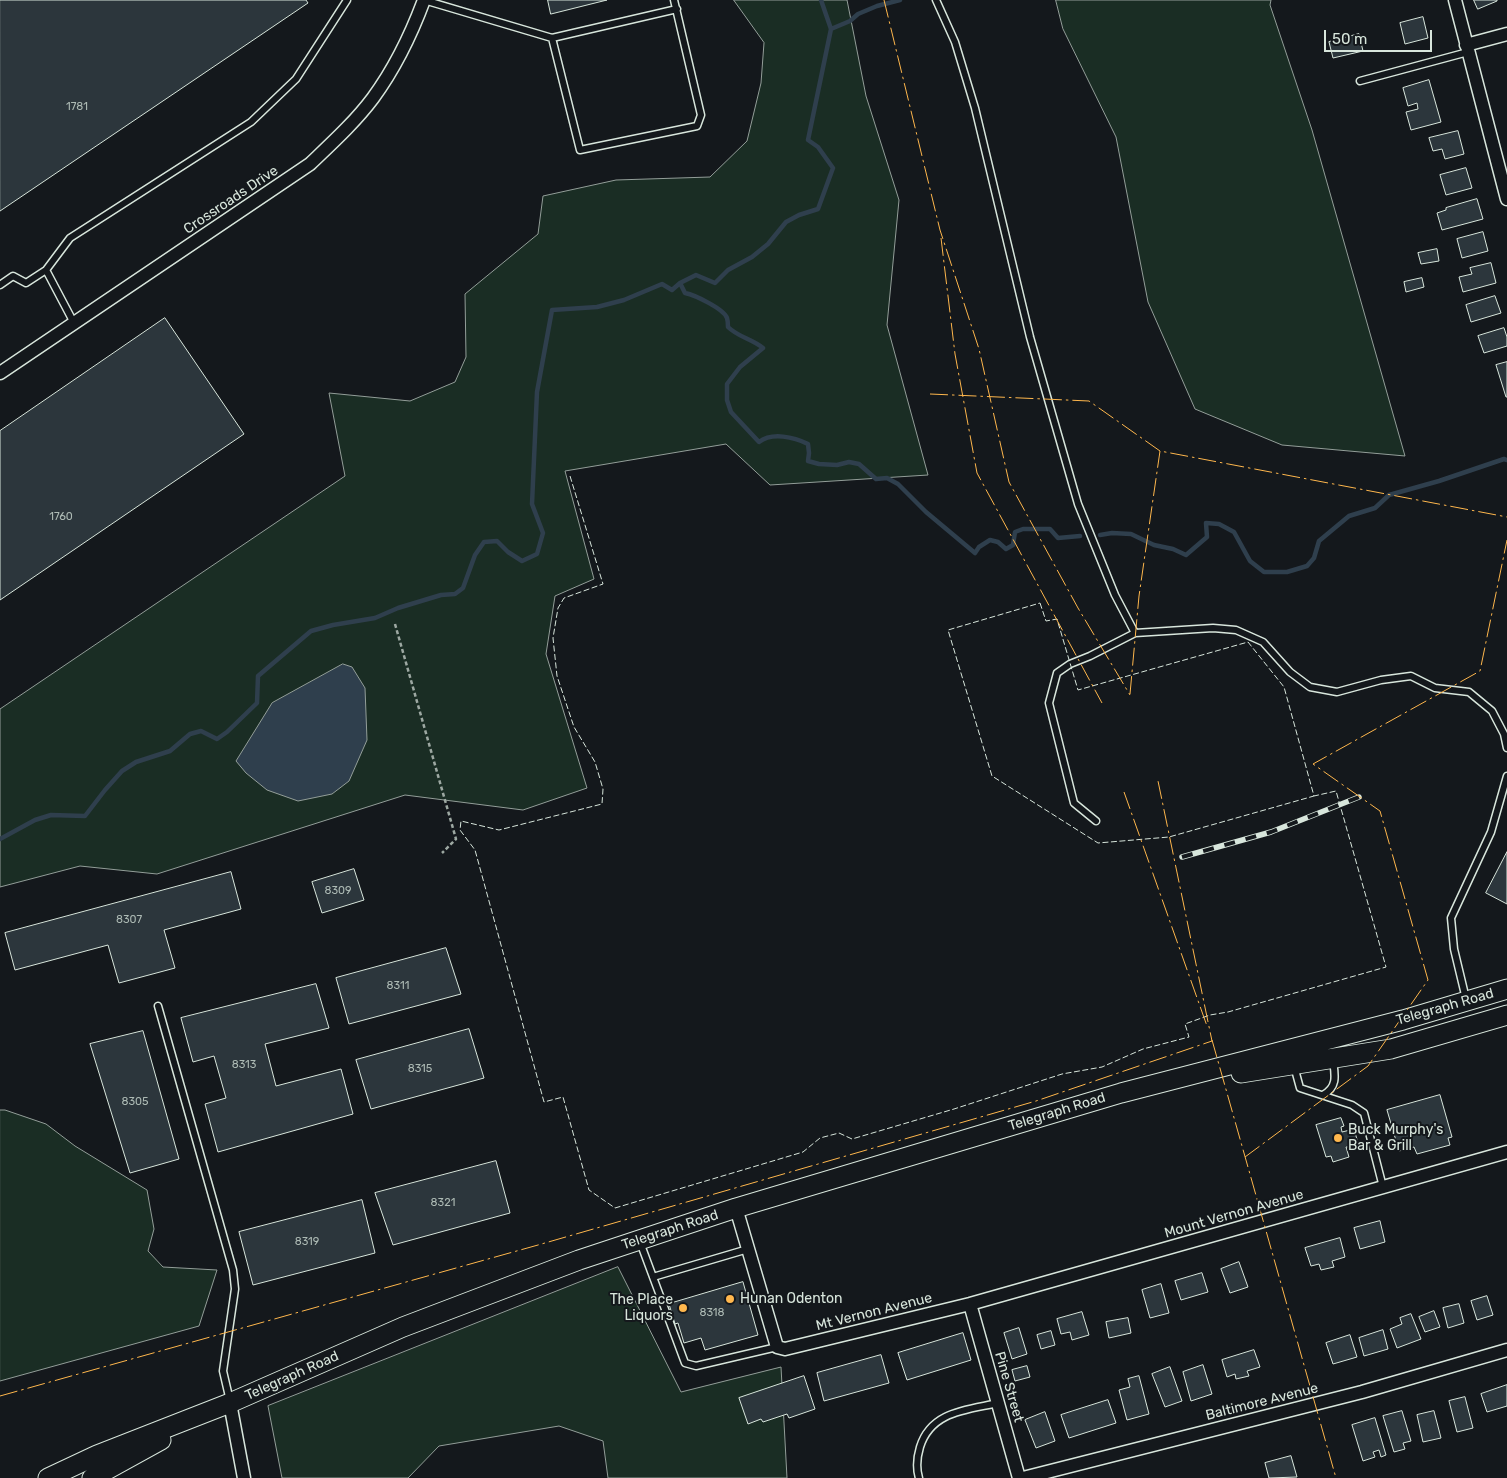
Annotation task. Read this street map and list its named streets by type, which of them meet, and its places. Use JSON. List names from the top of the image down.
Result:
{
  "streets": {
    "main road": ["Telegraph Road"],
    "street": [
      "Crossroads Drive",
      "Mount Vernon Avenue",
      "Mt Vernon Avenue",
      "Pine Street",
      "Baltimore Avenue"
    ]
  },
  "crossings": [
    ["Mount Vernon Avenue", "Mt Vernon Avenue"],
    ["Mount Vernon Avenue", "Pine Street"],
    ["Mt Vernon Avenue", "Pine Street"]
  ],
  "places": ["Buck Murphy's Bar & Grill", "Hunan Odenton", "The Place Liquors"],
  "house_numbers": [
    "1781",
    "1760",
    "8309",
    "8307",
    "8311",
    "8313",
    "8315",
    "8305",
    "8321",
    "8319",
    "8318"
  ],
  "scale_bar": "50 m"
}
